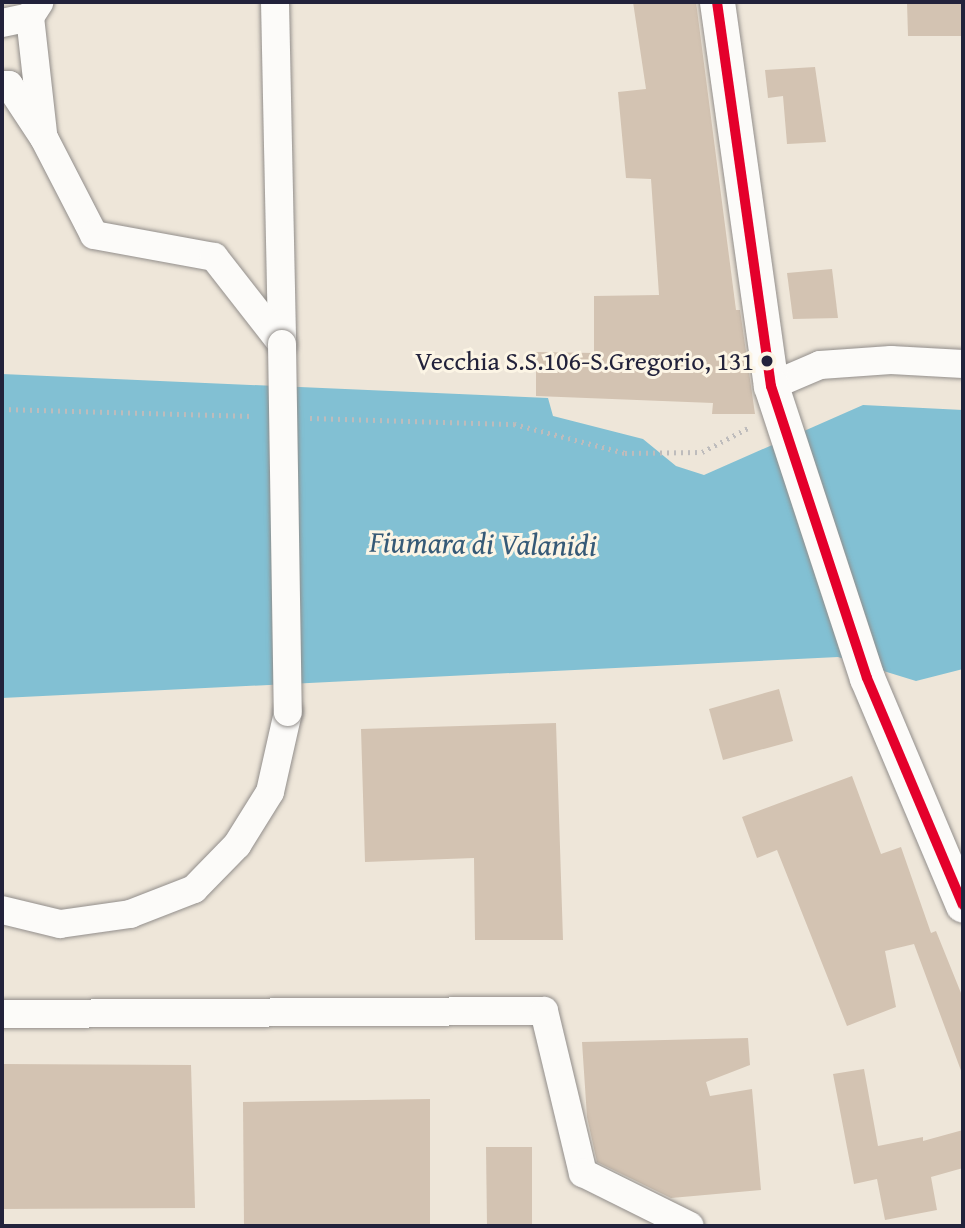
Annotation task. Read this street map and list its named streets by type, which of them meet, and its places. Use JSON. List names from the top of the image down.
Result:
{
  "water": ["Fiumara di Valanidi"],
  "places": ["Vecchia S.S.106-S.Gregorio, 131"]
}
